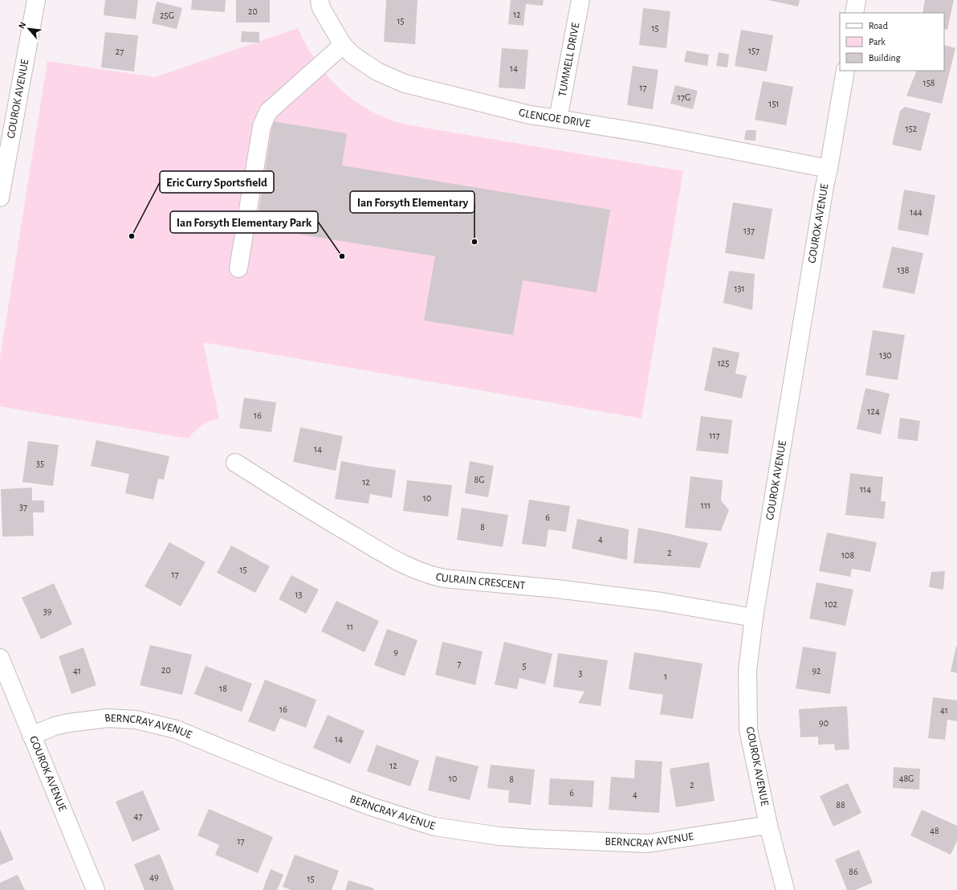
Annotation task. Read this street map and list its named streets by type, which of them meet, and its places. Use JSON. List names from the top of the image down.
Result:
{
  "streets": {
    "street": [
      "TUMMELL DRIVE",
      "GOUROK AVENUE",
      "GLENCOE DRIVE",
      "CULRAIN CRESCENT",
      "BERNCRAY AVENUE"
    ]
  },
  "crossings": [
    ["TUMMELL DRIVE", "GLENCOE DRIVE"],
    ["GOUROK AVENUE", "GLENCOE DRIVE"],
    ["GOUROK AVENUE", "CULRAIN CRESCENT"],
    ["GOUROK AVENUE", "BERNCRAY AVENUE"]
  ],
  "places": ["Eric Curry Sportsfield", "Ian Forsyth Elementary", "Ian Forsyth Elementary Park"],
  "house_numbers": [
    "20",
    "12",
    "25G",
    "15",
    "15",
    "157",
    "27",
    "14",
    "158",
    "17",
    "17G",
    "151",
    "152",
    "144",
    "137",
    "138",
    "131",
    "130",
    "125",
    "124",
    "16",
    "117",
    "14",
    "35",
    "8G",
    "12",
    "114",
    "10",
    "111",
    "37",
    "6",
    "8",
    "4",
    "2",
    "108",
    "15",
    "17",
    "13",
    "102",
    "39",
    "11",
    "9",
    "7",
    "5",
    "20",
    "41",
    "92",
    "3",
    "1",
    "18",
    "16",
    "41",
    "90",
    "14",
    "12",
    "10",
    "48G",
    "8",
    "2",
    "6",
    "4",
    "88",
    "47",
    "48",
    "17",
    "86",
    "49",
    "15"
  ],
  "legend": ["Road", "Park", "Building"],
  "north": "top left"
}
